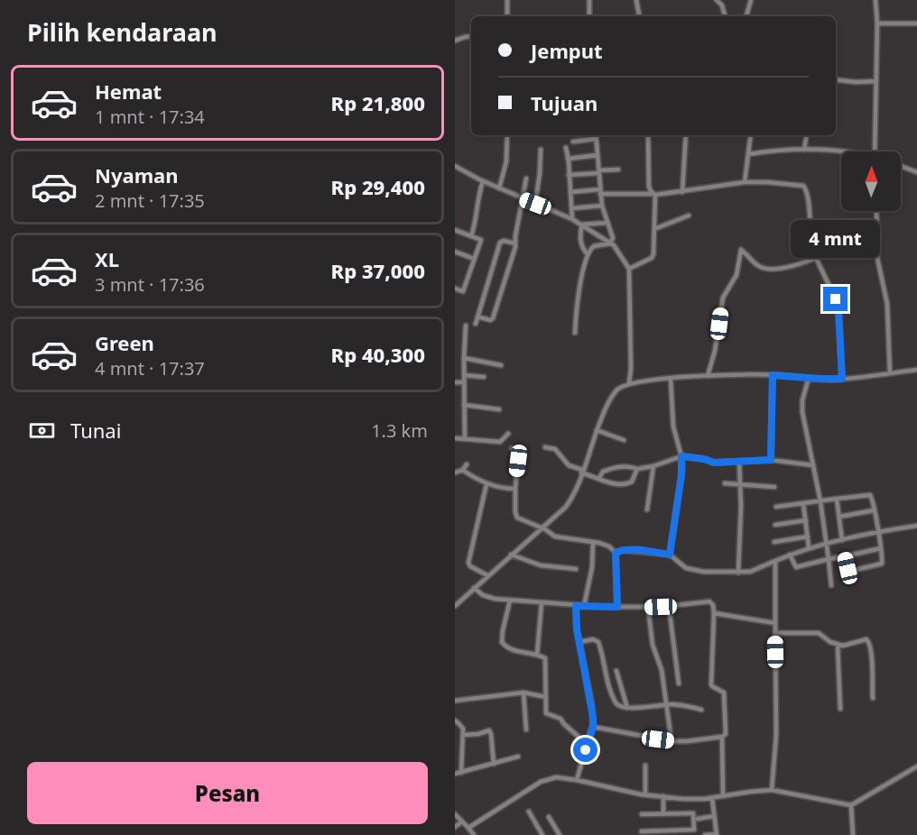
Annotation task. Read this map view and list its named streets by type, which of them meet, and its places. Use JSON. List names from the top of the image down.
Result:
{
  "north": "top",
  "page": {
    "heading": "Pilih kendaraan",
    "banner": ["Jemput", "Tujuan"],
    "list": [
      {
        "name": "Hemat",
        "note": "1 mnt · 17:34",
        "value": "Rp 21,800"
      },
      {
        "name": "Nyaman",
        "note": "2 mnt · 17:35",
        "value": "Rp 29,400"
      },
      {
        "name": "XL",
        "note": "3 mnt · 17:36",
        "value": "Rp 37,000"
      },
      {
        "name": "Green",
        "note": "4 mnt · 17:37",
        "value": "Rp 40,300"
      }
    ],
    "bubble": "4 mnt",
    "pay": ["Tunai", "1.3 km"],
    "buttons": "Pesan"
  }
}
